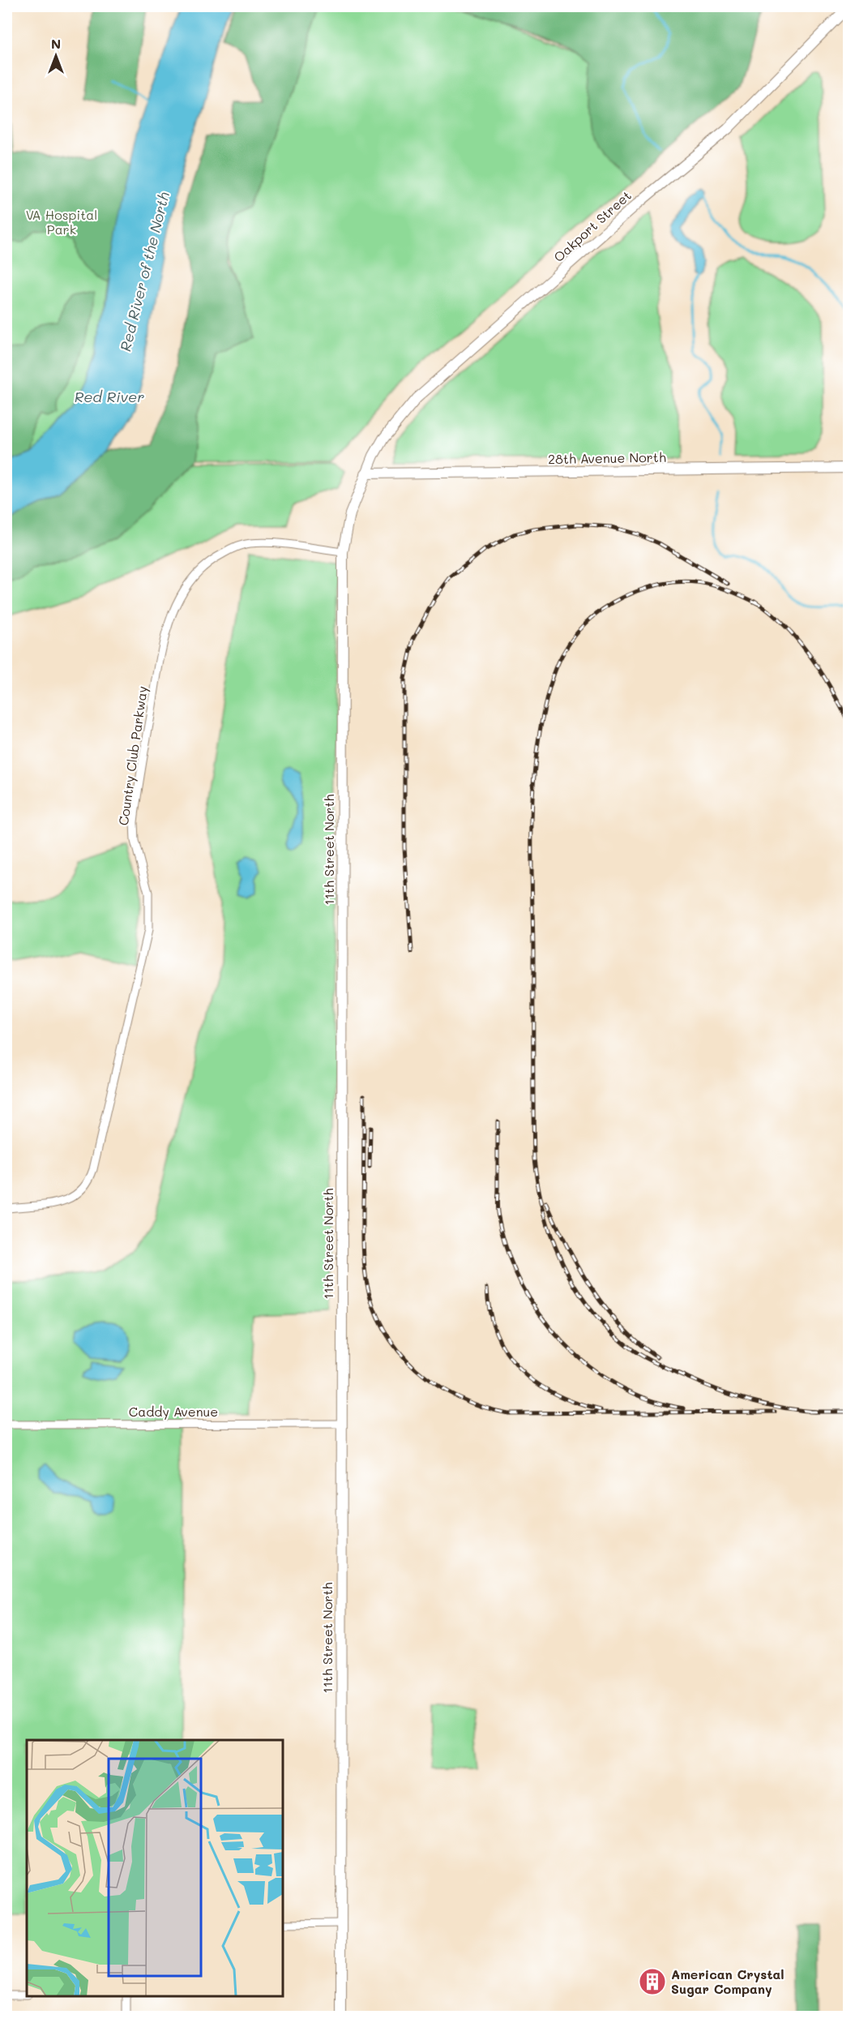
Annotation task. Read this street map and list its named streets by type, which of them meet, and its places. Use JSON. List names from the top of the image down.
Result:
{
  "streets": {
    "street": [
      "Oakport Street",
      "28th Avenue North",
      "Country Club Parkway",
      "11th Street North",
      "Caddy Avenue"
    ]
  },
  "crossings": [
    ["Oakport Street", "28th Avenue North"],
    ["Oakport Street", "11th Street North"],
    ["28th Avenue North", "11th Street North"],
    ["Country Club Parkway", "11th Street North"],
    ["11th Street North", "Caddy Avenue"]
  ],
  "water": ["Red River of the North", "Red River"],
  "parks": ["VA Hospital Park"],
  "places": {
    "building": ["American Crystal Sugar Company"]
  },
  "north": "top"
}
